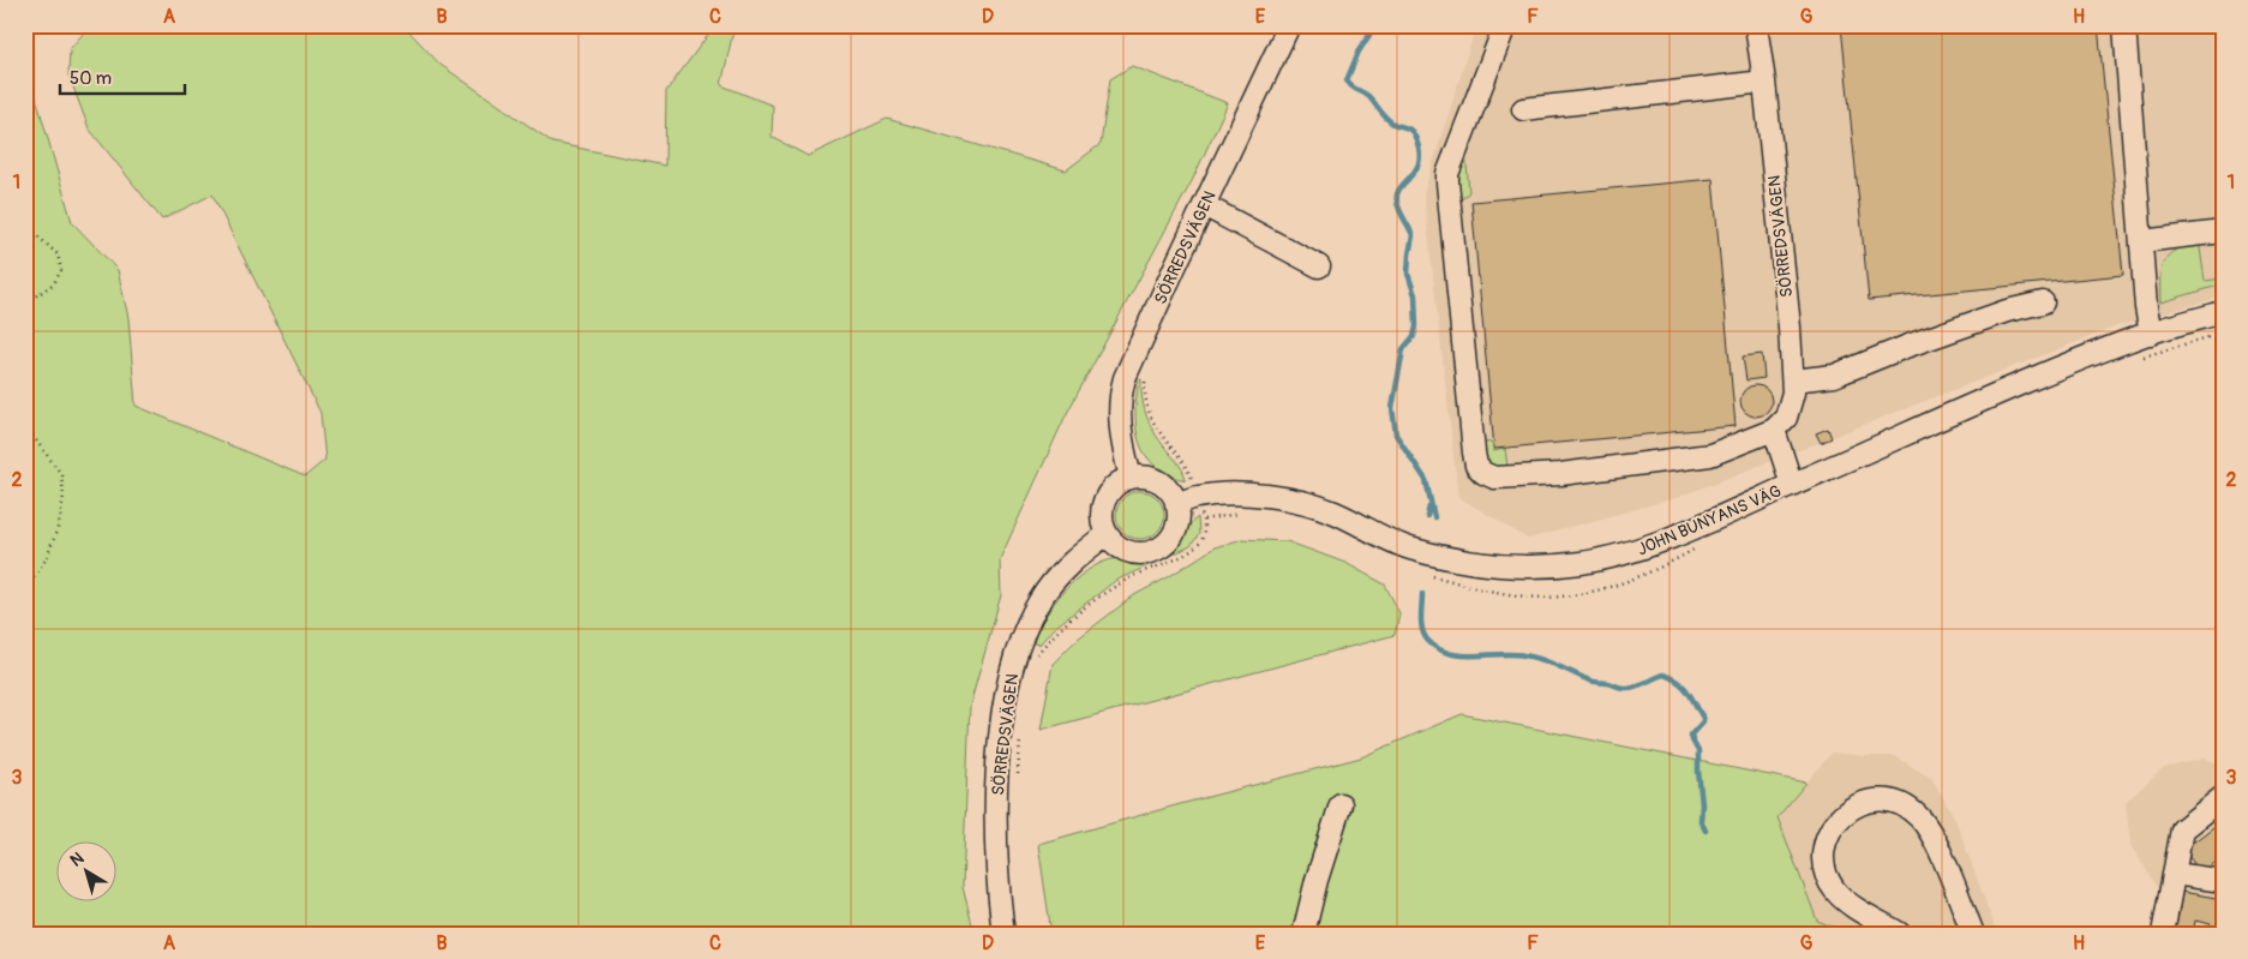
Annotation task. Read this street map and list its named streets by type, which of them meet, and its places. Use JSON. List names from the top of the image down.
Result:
{
  "streets": {
    "street": ["SÖRREDSVÄGEN", "JOHN BUNYANS VÄG"]
  },
  "crossings": [
    ["SÖRREDSVÄGEN", "JOHN BUNYANS VÄG"]
  ],
  "scale_bar": "50 m",
  "north": "top left",
  "grid": {
    "columns": [
      "A",
      "B",
      "C",
      "D",
      "E",
      "F",
      "G",
      "H"
    ],
    "rows": ["1", "2", "3"]
  }
}
